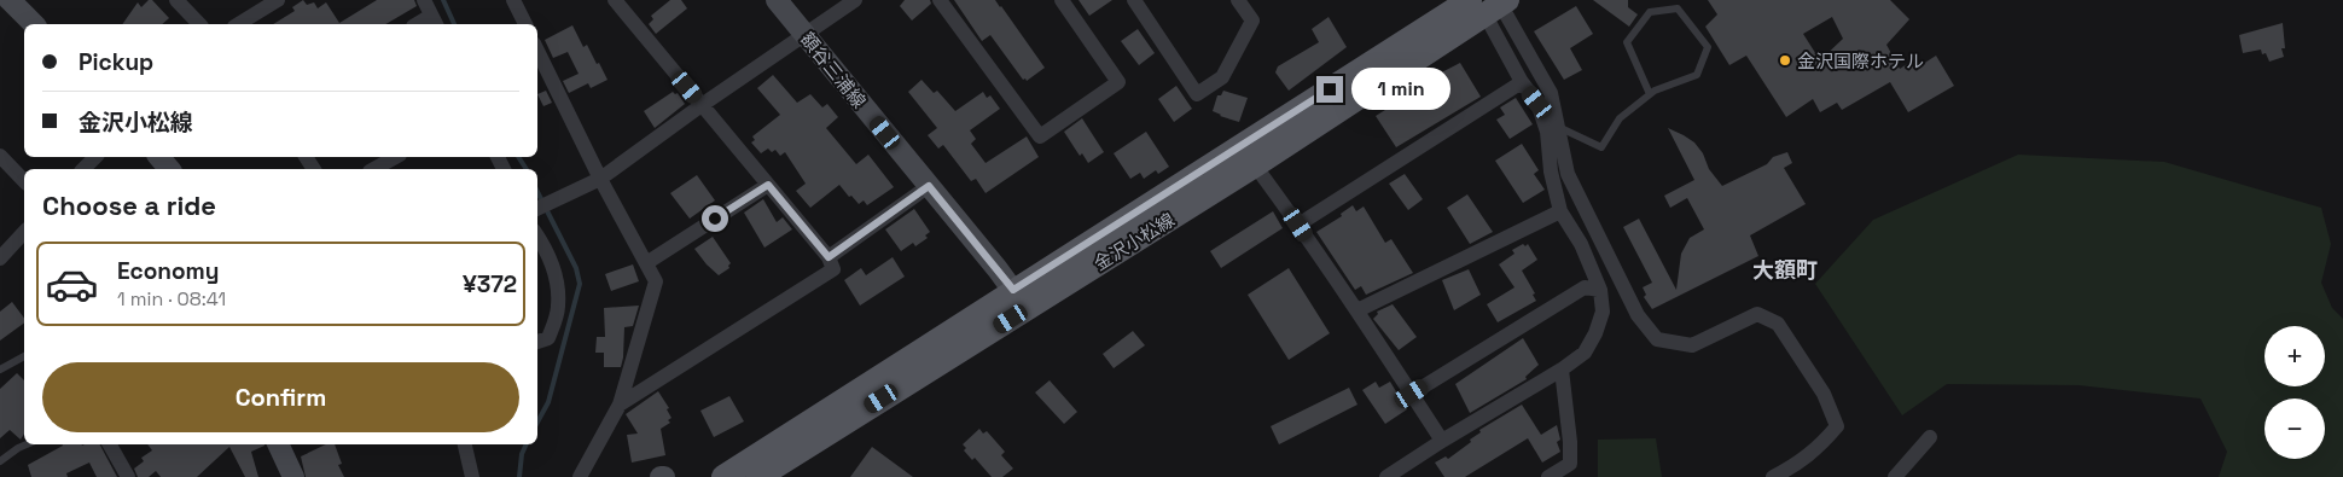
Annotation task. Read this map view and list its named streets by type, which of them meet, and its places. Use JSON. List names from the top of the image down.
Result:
{
  "streets": {
    "main road": ["額谷三浦線", "金沢小松線"]
  },
  "crossings": [
    ["額谷三浦線", "金沢小松線"]
  ],
  "districts": ["大額町"],
  "places": ["金沢国際ホテル"],
  "page": {
    "banner": ["Pickup", "金沢小松線"],
    "bubble": "1 min",
    "heading": "Choose a ride",
    "list": [
      {
        "name": "Economy",
        "note": "1 min · 08:41",
        "value": "¥372"
      }
    ],
    "map_buttons": ["+", "−"],
    "buttons": "Confirm"
  }
}
